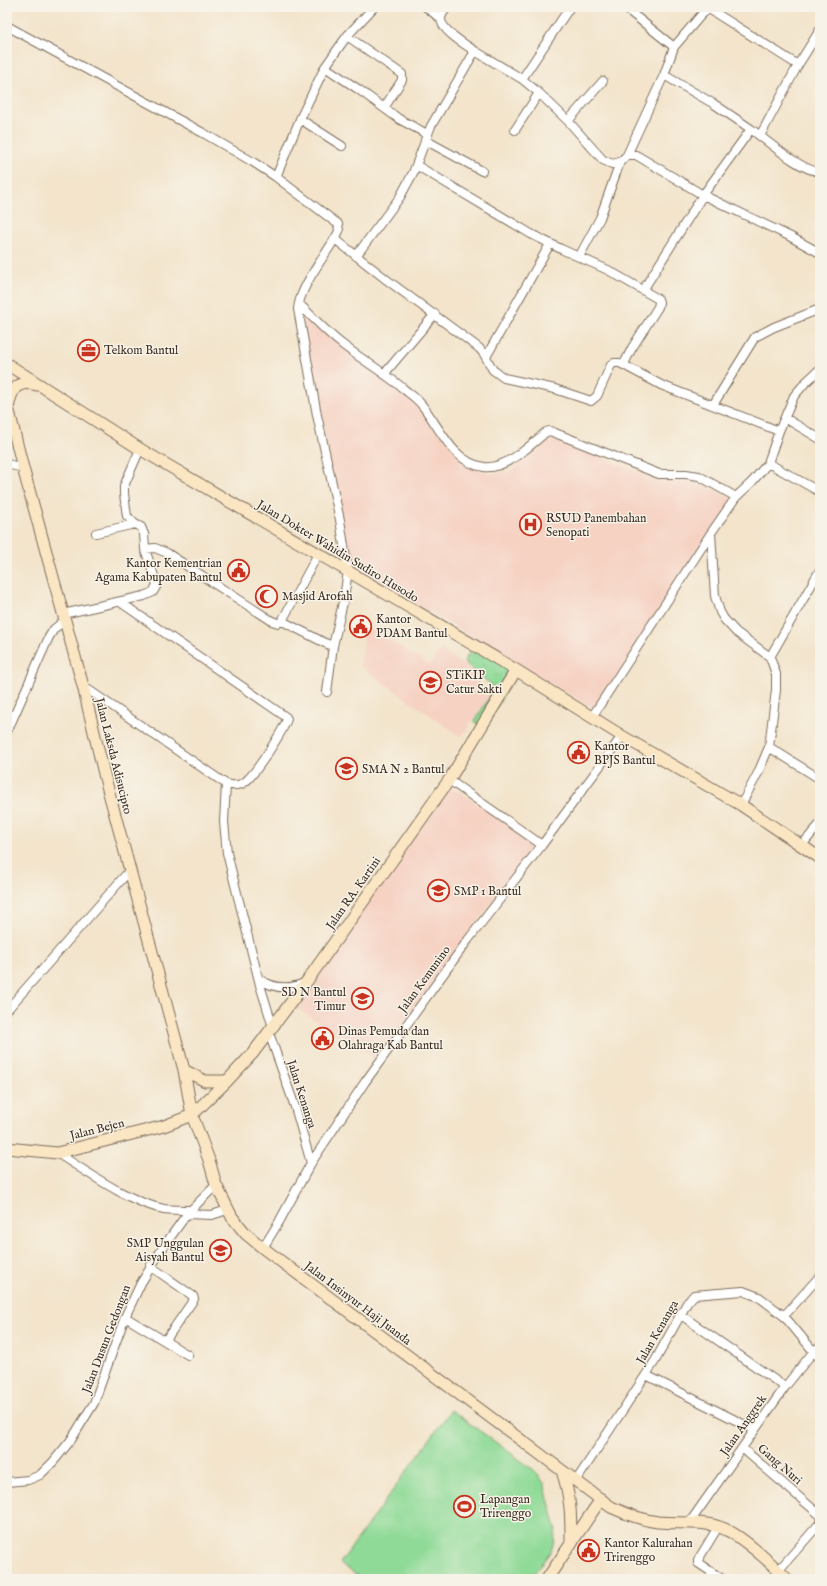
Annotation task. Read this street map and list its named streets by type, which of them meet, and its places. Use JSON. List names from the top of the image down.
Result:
{
  "streets": {
    "main road": [
      "Jalan Dokter Wahidin Sudiro Husodo",
      "Jalan Laksda Adisucipto",
      "Jalan RA. Kartini",
      "Jalan Bejen",
      "Jalan Insinyur Haji Juanda"
    ],
    "street": [
      "Jalan Kemunino",
      "Jalan Kenanga",
      "Jalan Dusun Gedongan",
      "Jalan Anggrek",
      "Gang Nuri"
    ]
  },
  "crossings": [
    ["Jalan Dokter Wahidin Sudiro Husodo", "Jalan RA. Kartini"],
    ["Jalan Dokter Wahidin Sudiro Husodo", "Jalan Kemunino"],
    ["Jalan Laksda Adisucipto", "Jalan RA. Kartini"],
    ["Jalan Laksda Adisucipto", "Jalan Bejen"],
    ["Jalan Laksda Adisucipto", "Jalan Insinyur Haji Juanda"],
    ["Jalan RA. Kartini", "Jalan Kenanga"],
    ["Jalan RA. Kartini", "Jalan Bejen"],
    ["Jalan RA. Kartini", "Jalan Insinyur Haji Juanda"],
    ["Jalan Kemunino", "Jalan Kenanga"],
    ["Jalan Kemunino", "Jalan Insinyur Haji Juanda"],
    ["Jalan Kenanga", "Jalan Insinyur Haji Juanda"],
    ["Jalan Kenanga", "Jalan Anggrek"],
    ["Jalan Bejen", "Jalan Insinyur Haji Juanda"],
    ["Jalan Insinyur Haji Juanda", "Jalan Dusun Gedongan"],
    ["Jalan Insinyur Haji Juanda", "Jalan Anggrek"],
    ["Jalan Anggrek", "Gang Nuri"]
  ],
  "places": {
    "office": ["Telkom Bantul"],
    "hospital": ["RSUD Panembahan Senopati"],
    "public building": [
      "Kantor Kementrian Agama Kabupaten Bantul",
      "Kantor PDAM Bantul",
      "Kantor BPJS Bantul",
      "Dinas Pemuda dan Olahraga Kab Bantul",
      "Kantor Kalurahan Trirenggo"
    ],
    "mosque": ["Masjid Arofah"],
    "school or university": [
      "STiKIP Catur Sakti",
      "SMA N 2 Bantul",
      "SMP 1 Bantul",
      "SD N Bantul Timur",
      "SMP Unggulan Aisyah Bantul"
    ],
    "sports": ["Lapangan Trirenggo"]
  }
}
